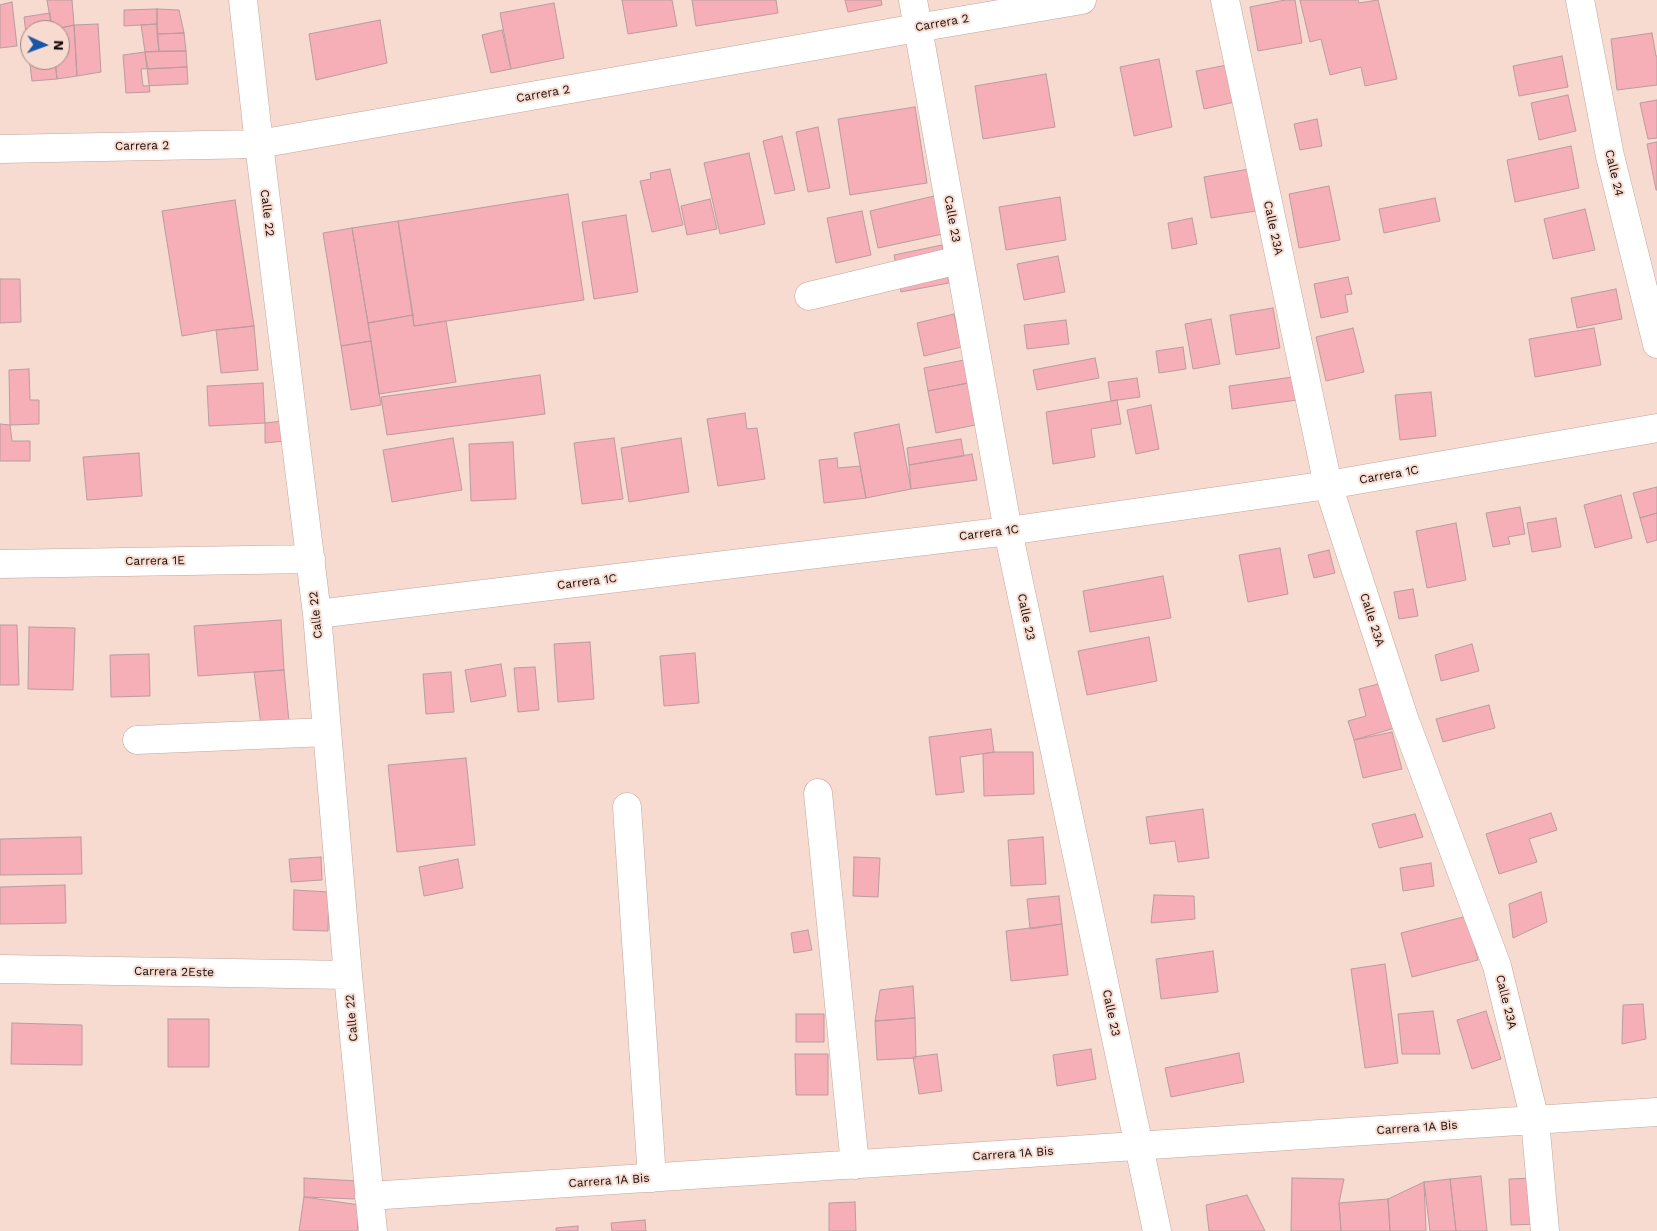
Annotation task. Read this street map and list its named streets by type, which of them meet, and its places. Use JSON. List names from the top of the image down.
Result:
{
  "streets": {
    "street": [
      "Carrera 2",
      "Calle 24",
      "Calle 22",
      "Calle 23",
      "Calle 23A",
      "Carrera 1C",
      "Carrera 1E",
      "Carrera 2Este",
      "Carrera 1A Bis"
    ]
  },
  "crossings": [
    ["Carrera 2", "Calle 22"],
    ["Carrera 2", "Calle 23"],
    ["Calle 22", "Carrera 1C"],
    ["Calle 22", "Carrera 1E"],
    ["Calle 22", "Carrera 2Este"],
    ["Calle 22", "Carrera 1A Bis"],
    ["Calle 23", "Carrera 1C"],
    ["Calle 23", "Carrera 1A Bis"],
    ["Calle 23A", "Carrera 1C"],
    ["Calle 23A", "Carrera 1A Bis"]
  ],
  "north": "right"
}
